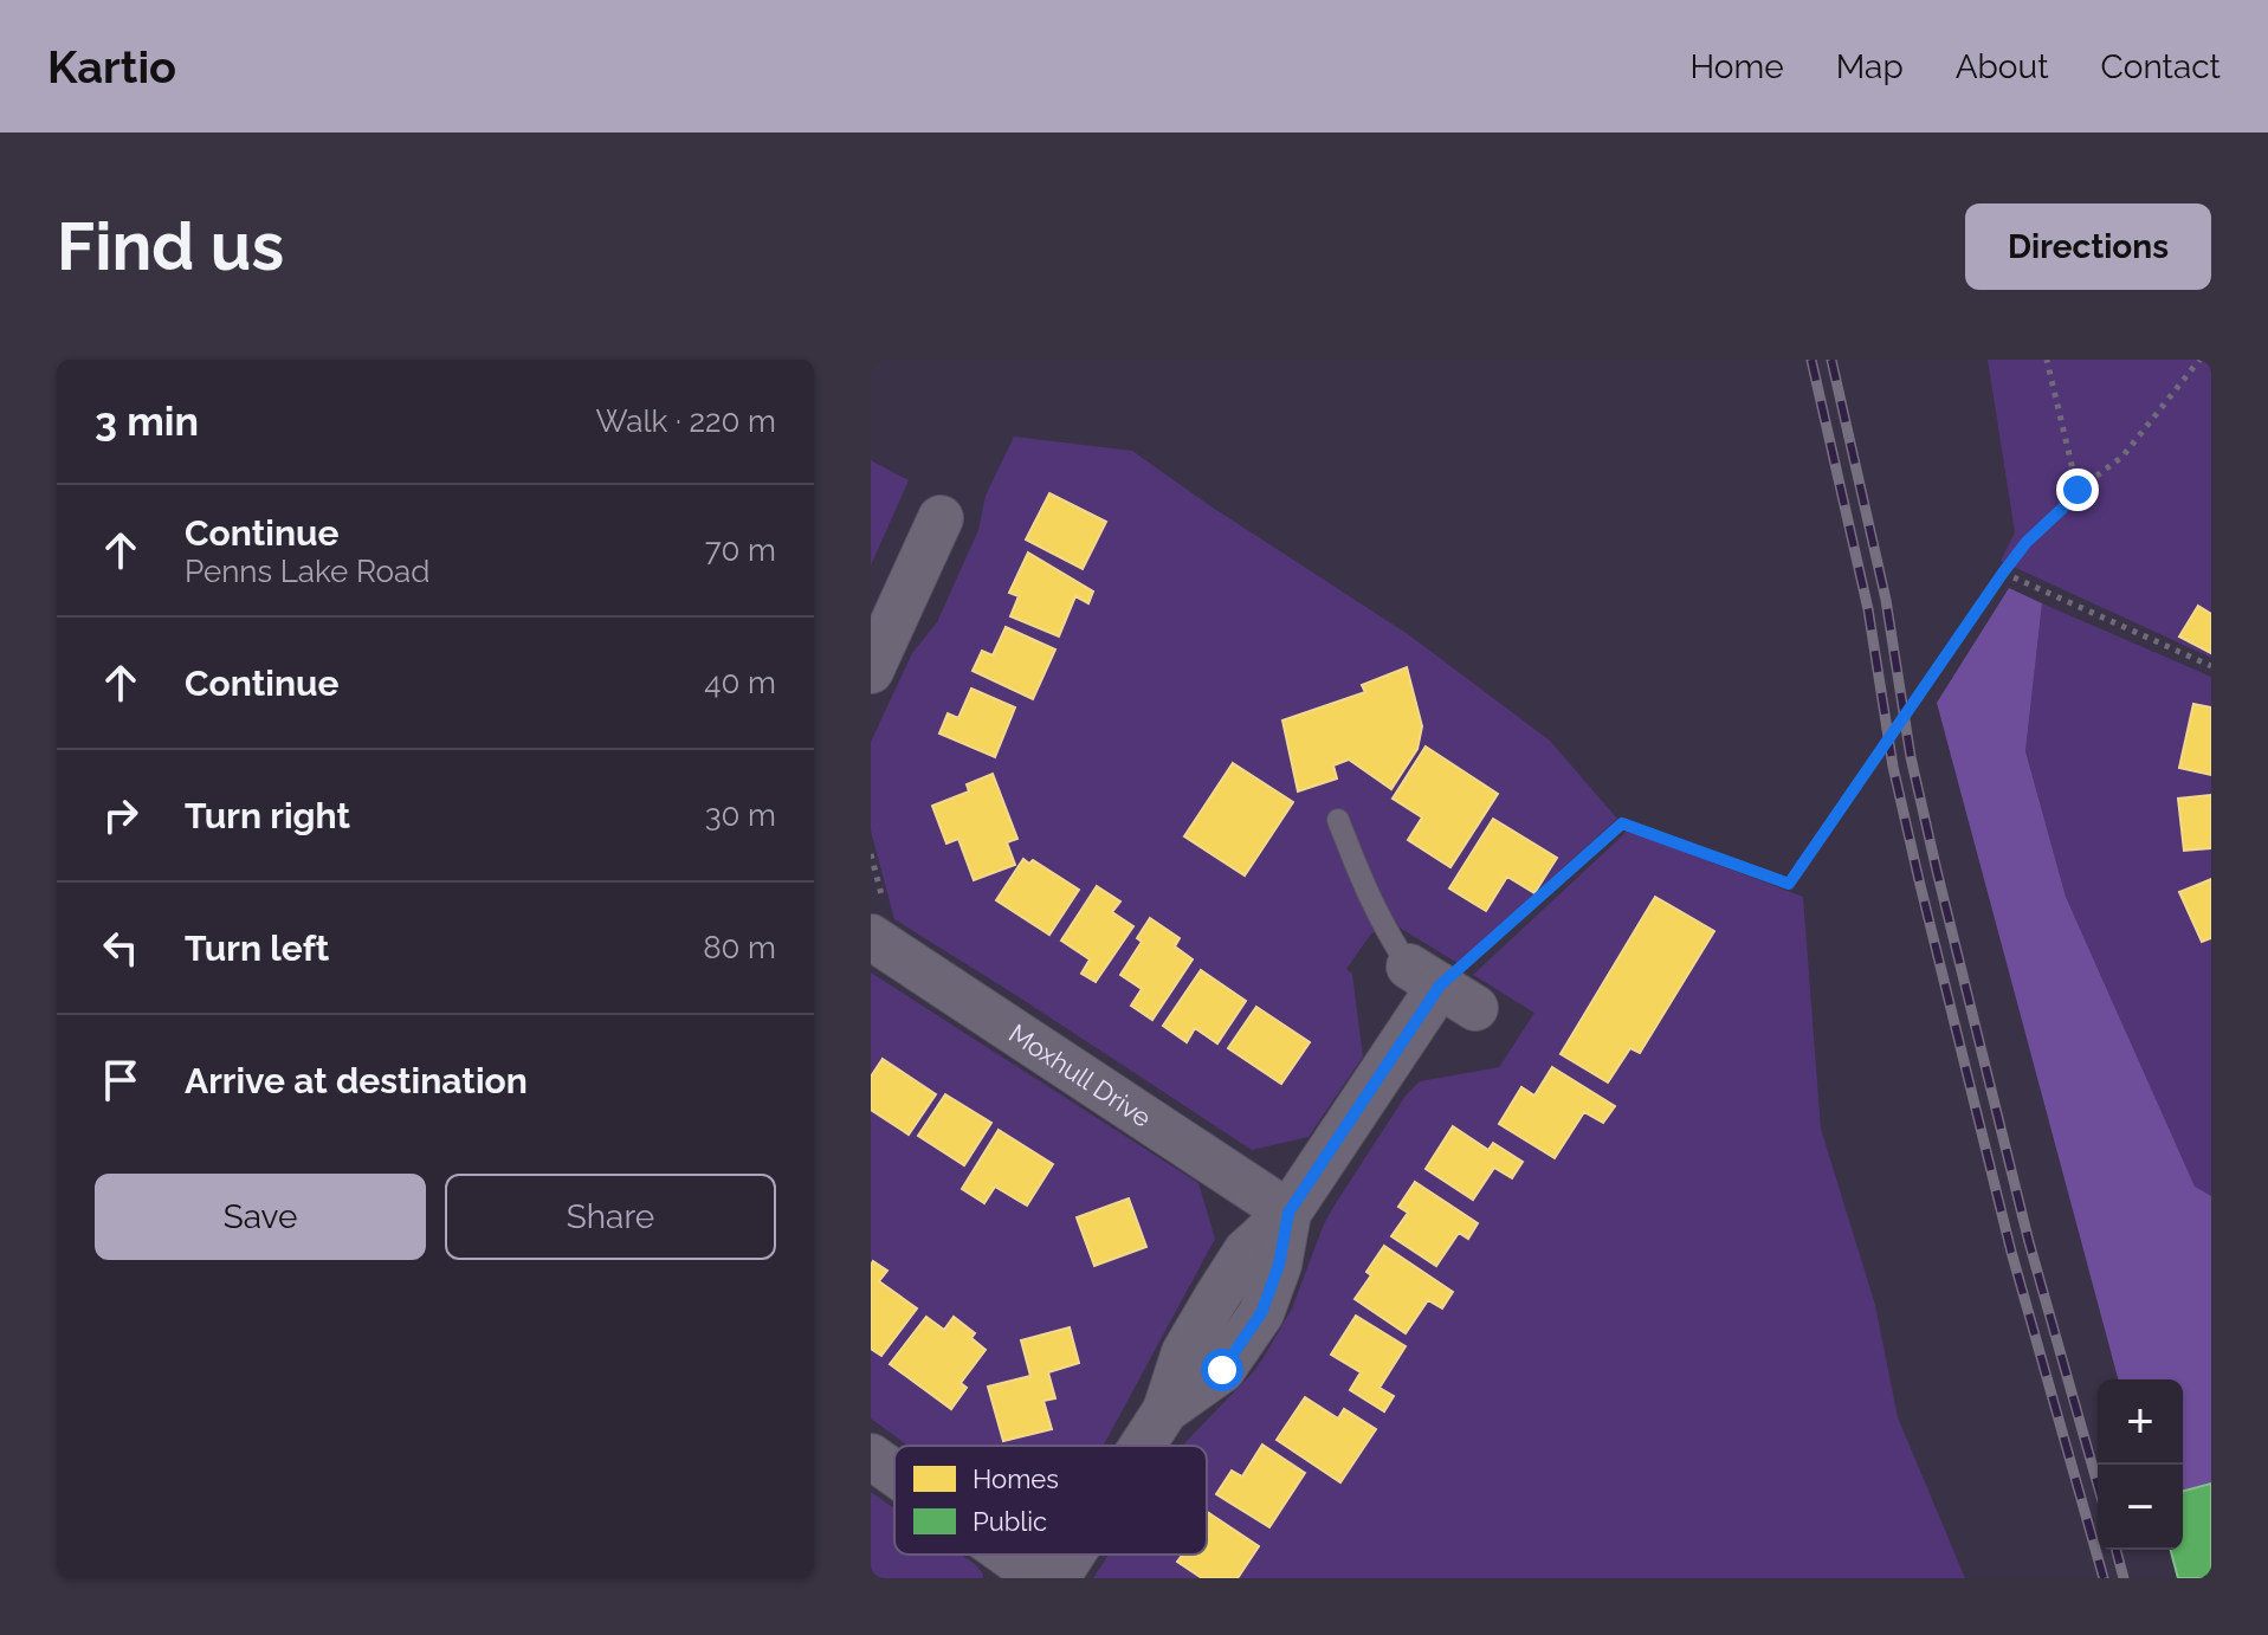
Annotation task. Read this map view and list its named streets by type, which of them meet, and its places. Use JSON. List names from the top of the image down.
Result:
{
  "streets": {
    "street": ["Moxhull Drive"]
  },
  "legend": ["Homes", "Public"],
  "page": {
    "header": "Kartio",
    "nav": [
      "Home",
      "Map",
      "About",
      "Contact"
    ],
    "buttons": [
      "Directions",
      ["Save", "Share"]
    ],
    "title": "Find us",
    "heading": ["3 min", "Walk · 220 m"],
    "list": [
      ["Continue", "Penns Lake Road", "70 m"],
      ["Continue", "40 m"],
      ["Turn right", "30 m"],
      ["Turn left", "80 m"],
      "Arrive at destination"
    ],
    "map_buttons": ["+", "−"]
  }
}
